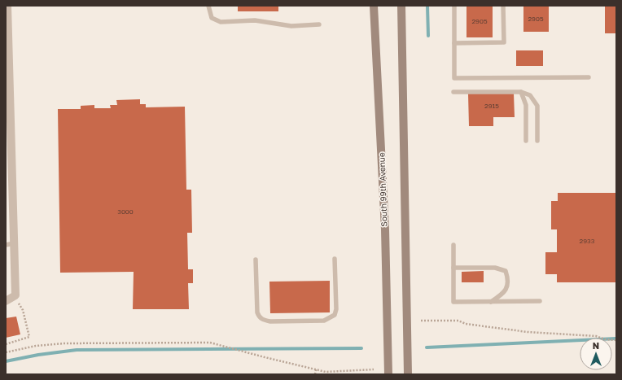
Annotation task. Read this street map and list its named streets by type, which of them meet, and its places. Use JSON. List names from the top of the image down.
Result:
{
  "streets": {
    "main road": ["South 99th Avenue"]
  },
  "house_numbers": [
    "2905",
    "2905",
    "2915",
    "3000",
    "2933"
  ],
  "north": "top"
}
